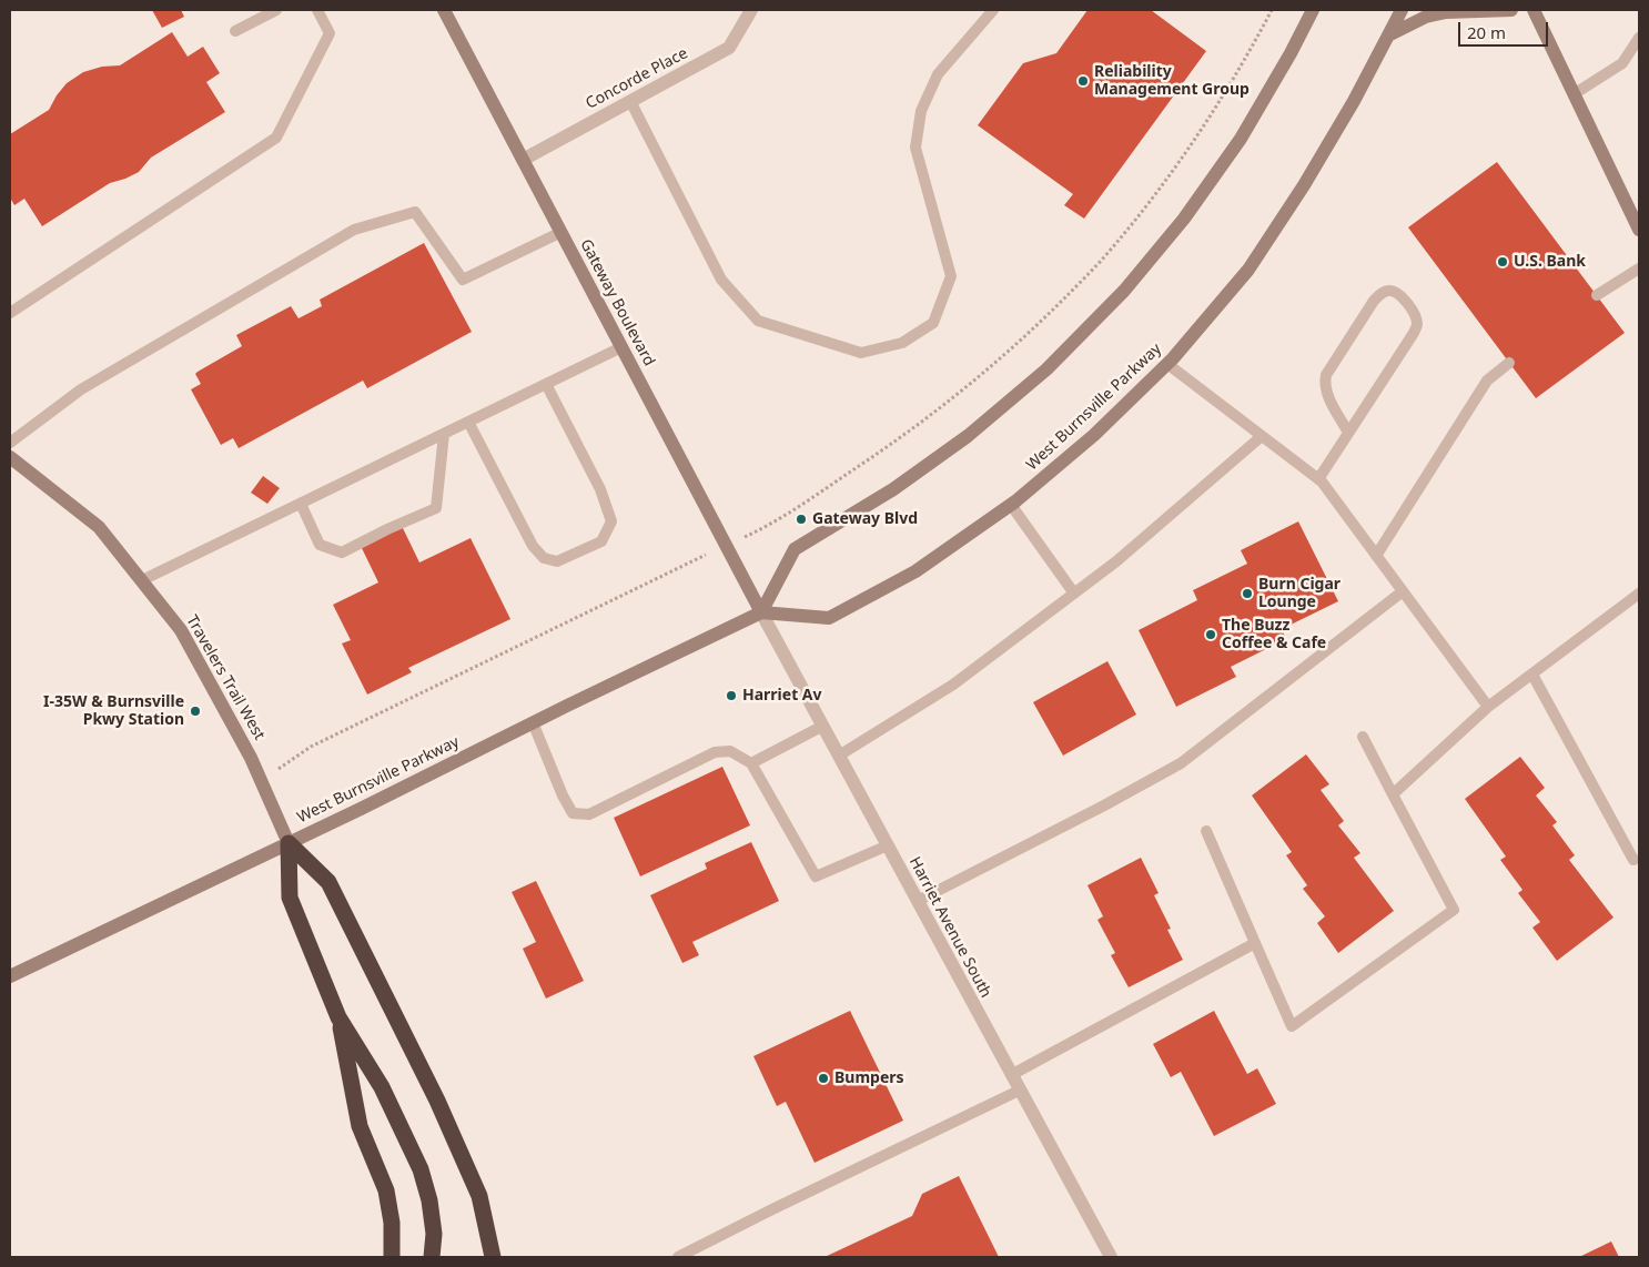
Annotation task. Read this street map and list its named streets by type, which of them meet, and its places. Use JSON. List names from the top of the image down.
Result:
{
  "streets": {
    "street": [
      "Concorde Place",
      "Gateway Boulevard",
      "West Burnsville Parkway",
      "Travelers Trail West",
      "Harriet Avenue South"
    ]
  },
  "crossings": [
    ["Concorde Place", "Gateway Boulevard"],
    ["Gateway Boulevard", "West Burnsville Parkway"],
    ["Gateway Boulevard", "Harriet Avenue South"],
    ["West Burnsville Parkway", "Travelers Trail West"],
    ["West Burnsville Parkway", "Harriet Avenue South"]
  ],
  "places": [
    "Reliability Management Group",
    "U.S. Bank",
    "Gateway Blvd",
    "Burn Cigar Lounge",
    "The Buzz Coffee & Cafe",
    "Harriet Av",
    "I-35W & Burnsville Pkwy Station",
    "Bumpers"
  ],
  "scale_bar": "20 m"
}
